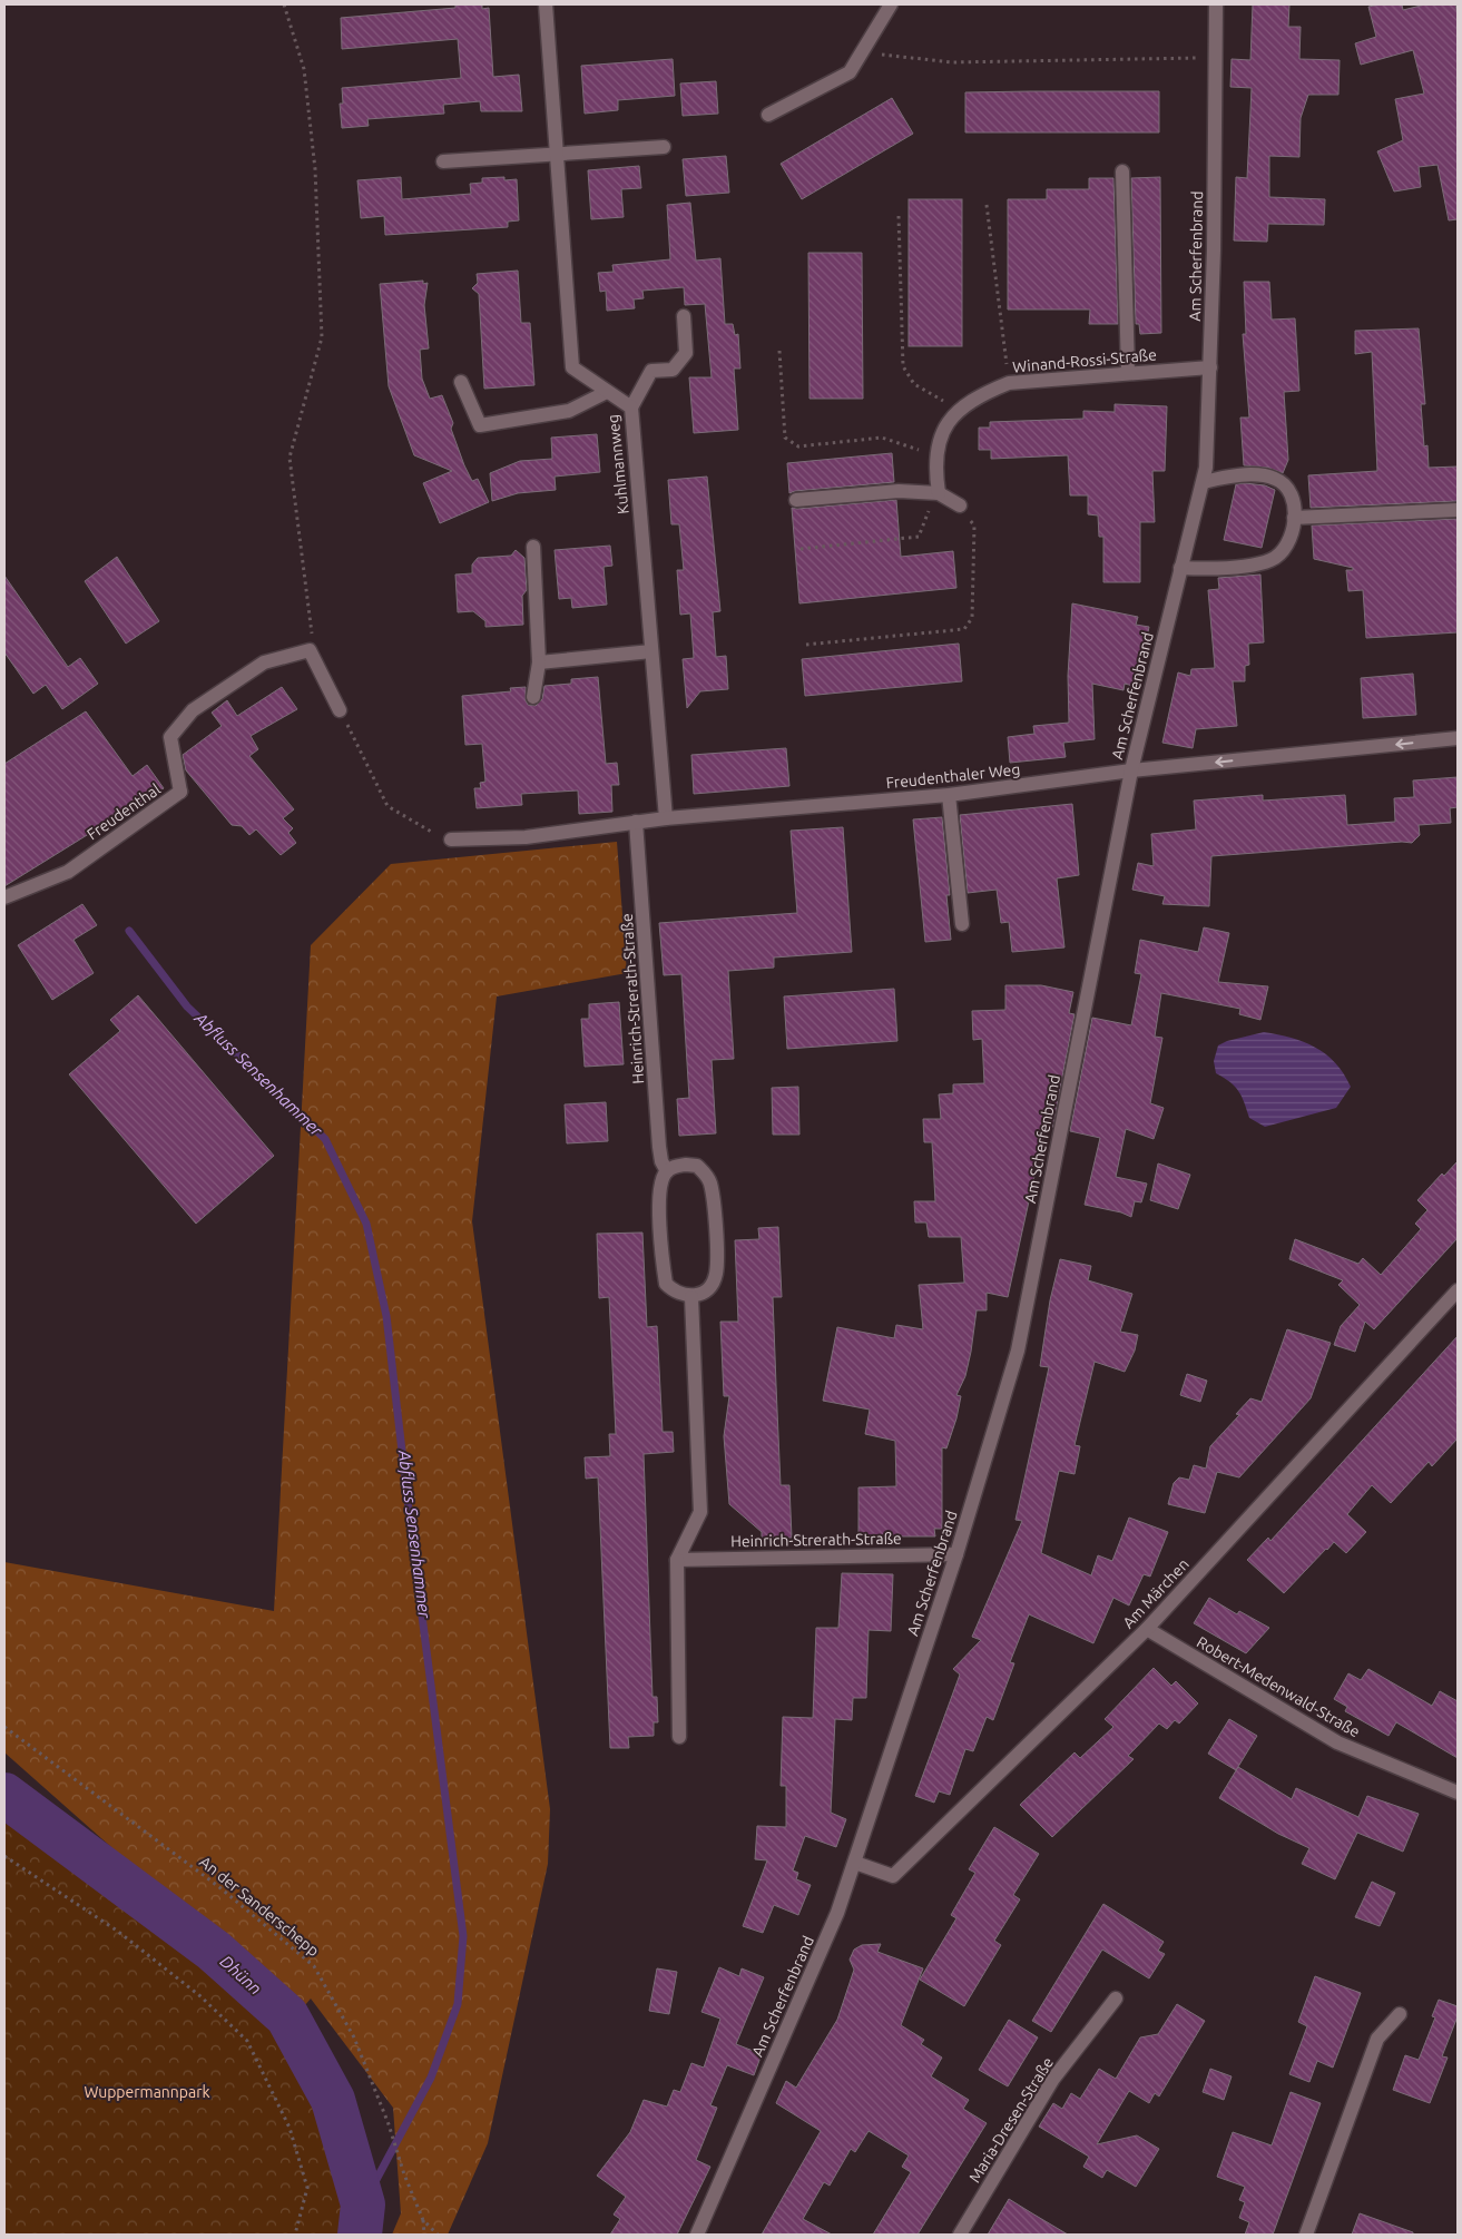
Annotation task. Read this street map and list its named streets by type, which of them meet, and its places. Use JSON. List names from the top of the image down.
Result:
{
  "streets": {
    "street": [
      "Am Scherfenbrand",
      "Winand-Rossi-Straße",
      "Kuhlmannweg",
      "Freudenthaler Weg",
      "Freudenthal",
      "Heinrich-Strerath-Straße",
      "Am Märchen",
      "Robert-Medenwald-Straße",
      "Maria-Dresen-Straße"
    ],
    "path": ["An der Sanderschepp"]
  },
  "crossings": [
    ["Am Scherfenbrand", "Winand-Rossi-Straße"],
    ["Am Scherfenbrand", "Freudenthaler Weg"],
    ["Am Scherfenbrand", "Heinrich-Strerath-Straße"],
    ["Am Scherfenbrand", "Am Märchen"],
    ["Kuhlmannweg", "Freudenthaler Weg"],
    ["Freudenthaler Weg", "Heinrich-Strerath-Straße"],
    ["Am Märchen", "Robert-Medenwald-Straße"]
  ],
  "water": ["Abfluss Sensenhammer", "Dhünn"],
  "parks": ["Wuppermannpark"]
}
